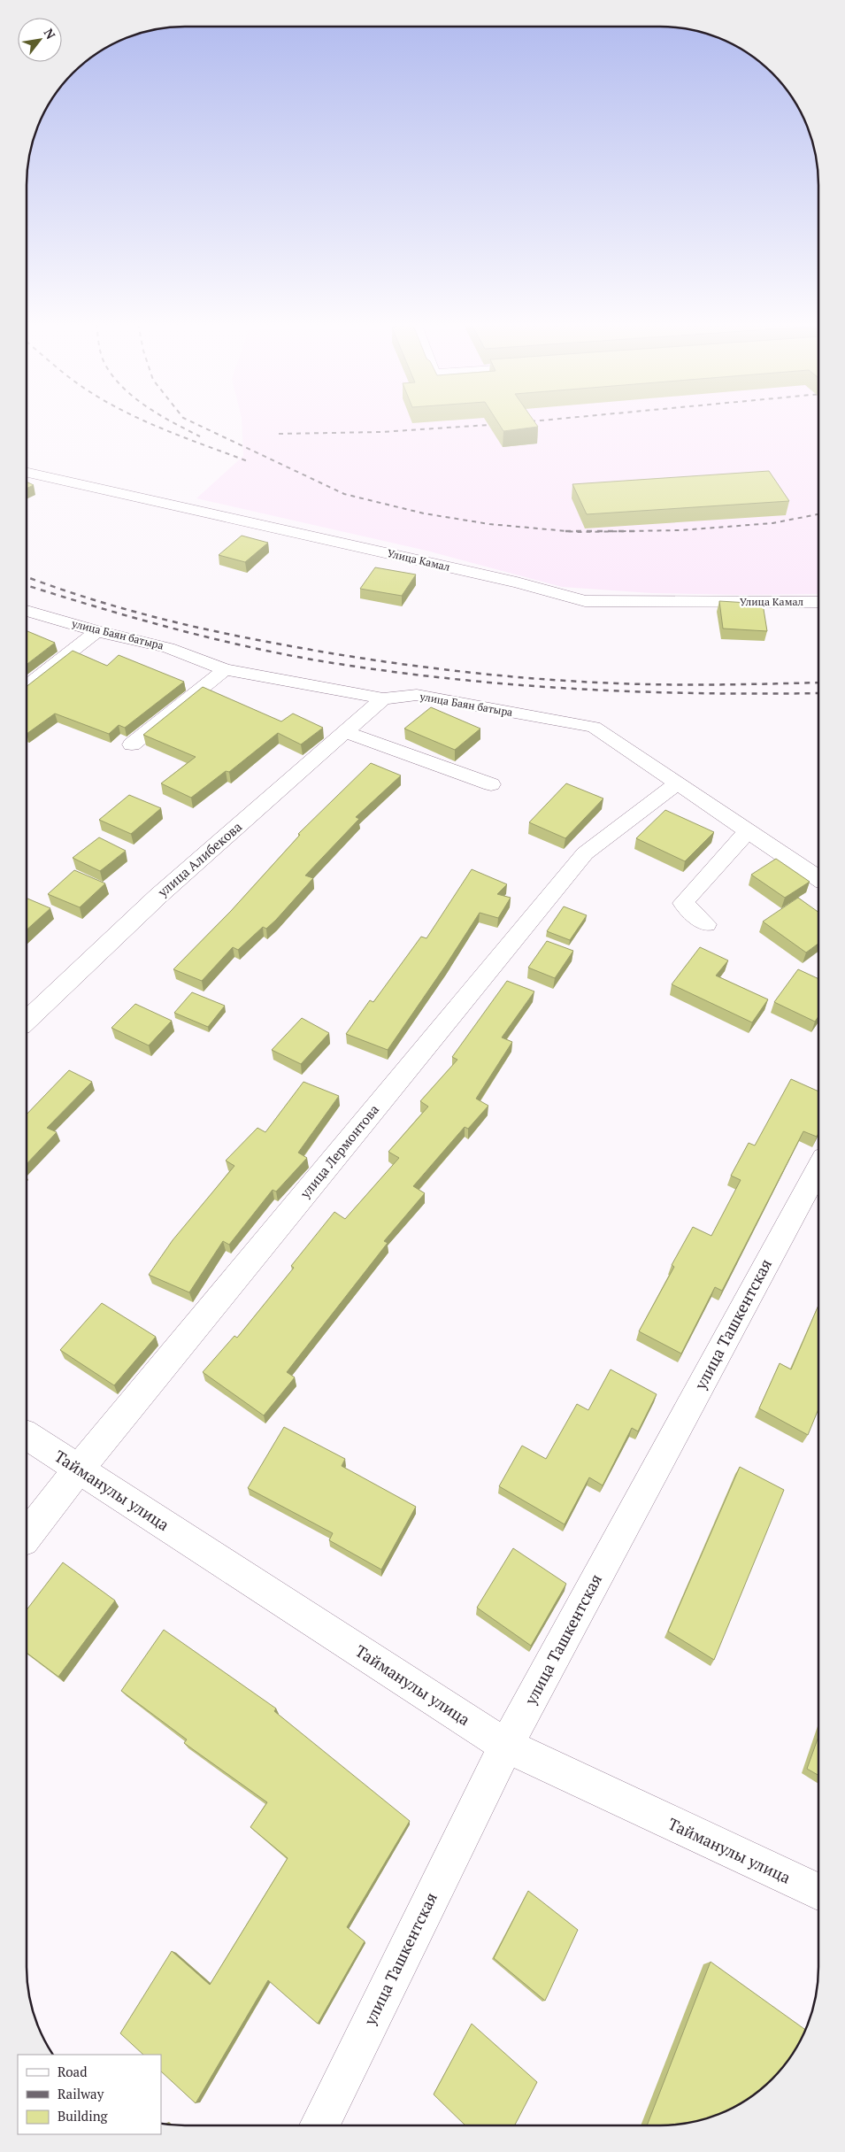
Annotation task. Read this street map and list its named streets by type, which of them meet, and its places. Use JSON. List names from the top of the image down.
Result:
{
  "streets": {
    "street": [
      "Улица Камал",
      "улица Баян батыра",
      "улица Алибекова",
      "улица Лермонтова",
      "улица Ташкентская",
      "Тайманулы улица"
    ]
  },
  "crossings": [
    ["улица Баян батыра", "улица Алибекова"],
    ["улица Баян батыра", "улица Лермонтова"],
    ["улица Лермонтова", "Тайманулы улица"],
    ["улица Ташкентская", "Тайманулы улица"]
  ],
  "legend": ["Road", "Railway", "Building"],
  "north": "top right"
}
